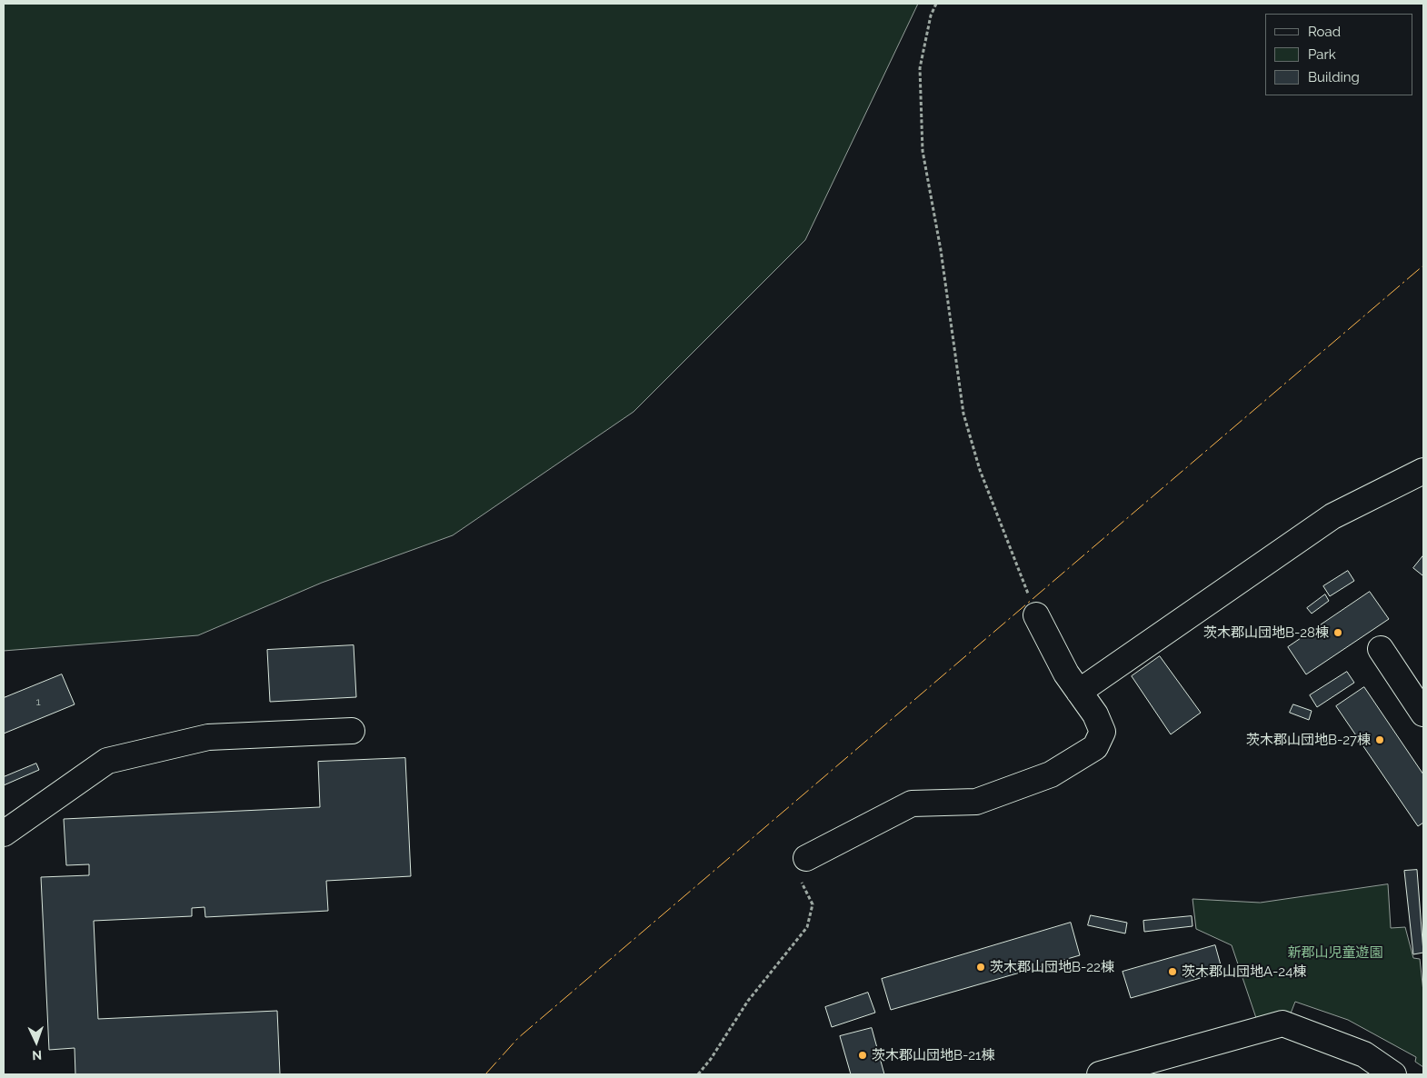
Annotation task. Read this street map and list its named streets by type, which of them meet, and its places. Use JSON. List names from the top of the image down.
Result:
{
  "parks": ["新郡山児童遊園"],
  "places": [
    "茨木郡山団地B-28棟",
    "茨木郡山団地B-27棟",
    "茨木郡山団地B-22棟",
    "茨木郡山団地A-24棟",
    "茨木郡山団地B-21棟"
  ],
  "house_numbers": ["1"],
  "legend": ["Road", "Park", "Building"],
  "north": "bottom"
}
